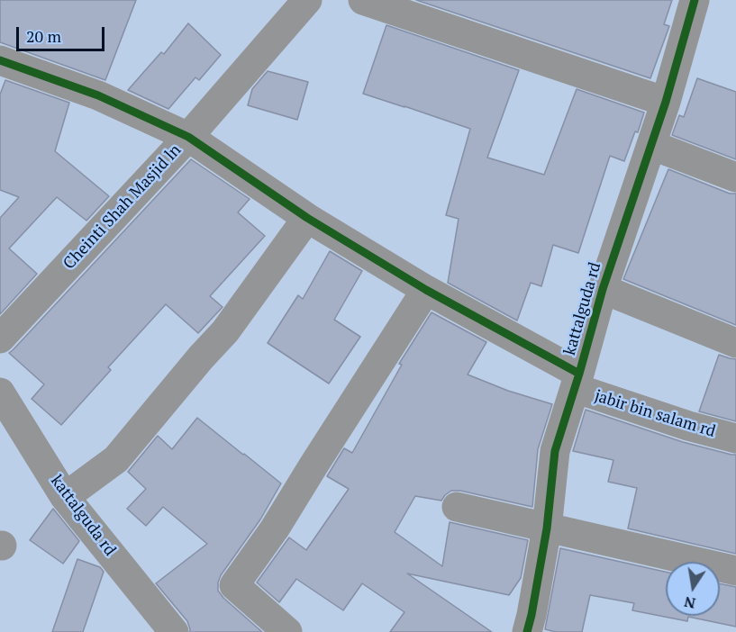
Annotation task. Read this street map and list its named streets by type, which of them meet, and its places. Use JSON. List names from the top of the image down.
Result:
{
  "streets": {
    "street": ["Cheinti Shah Masjid ln", "kattalguda rd", "jabir bin salam rd"]
  },
  "crossings": [
    ["Cheinti Shah Masjid ln", "jabir bin salam rd"],
    ["kattalguda rd", "jabir bin salam rd"]
  ],
  "scale_bar": "20 m",
  "north": "bottom"
}
